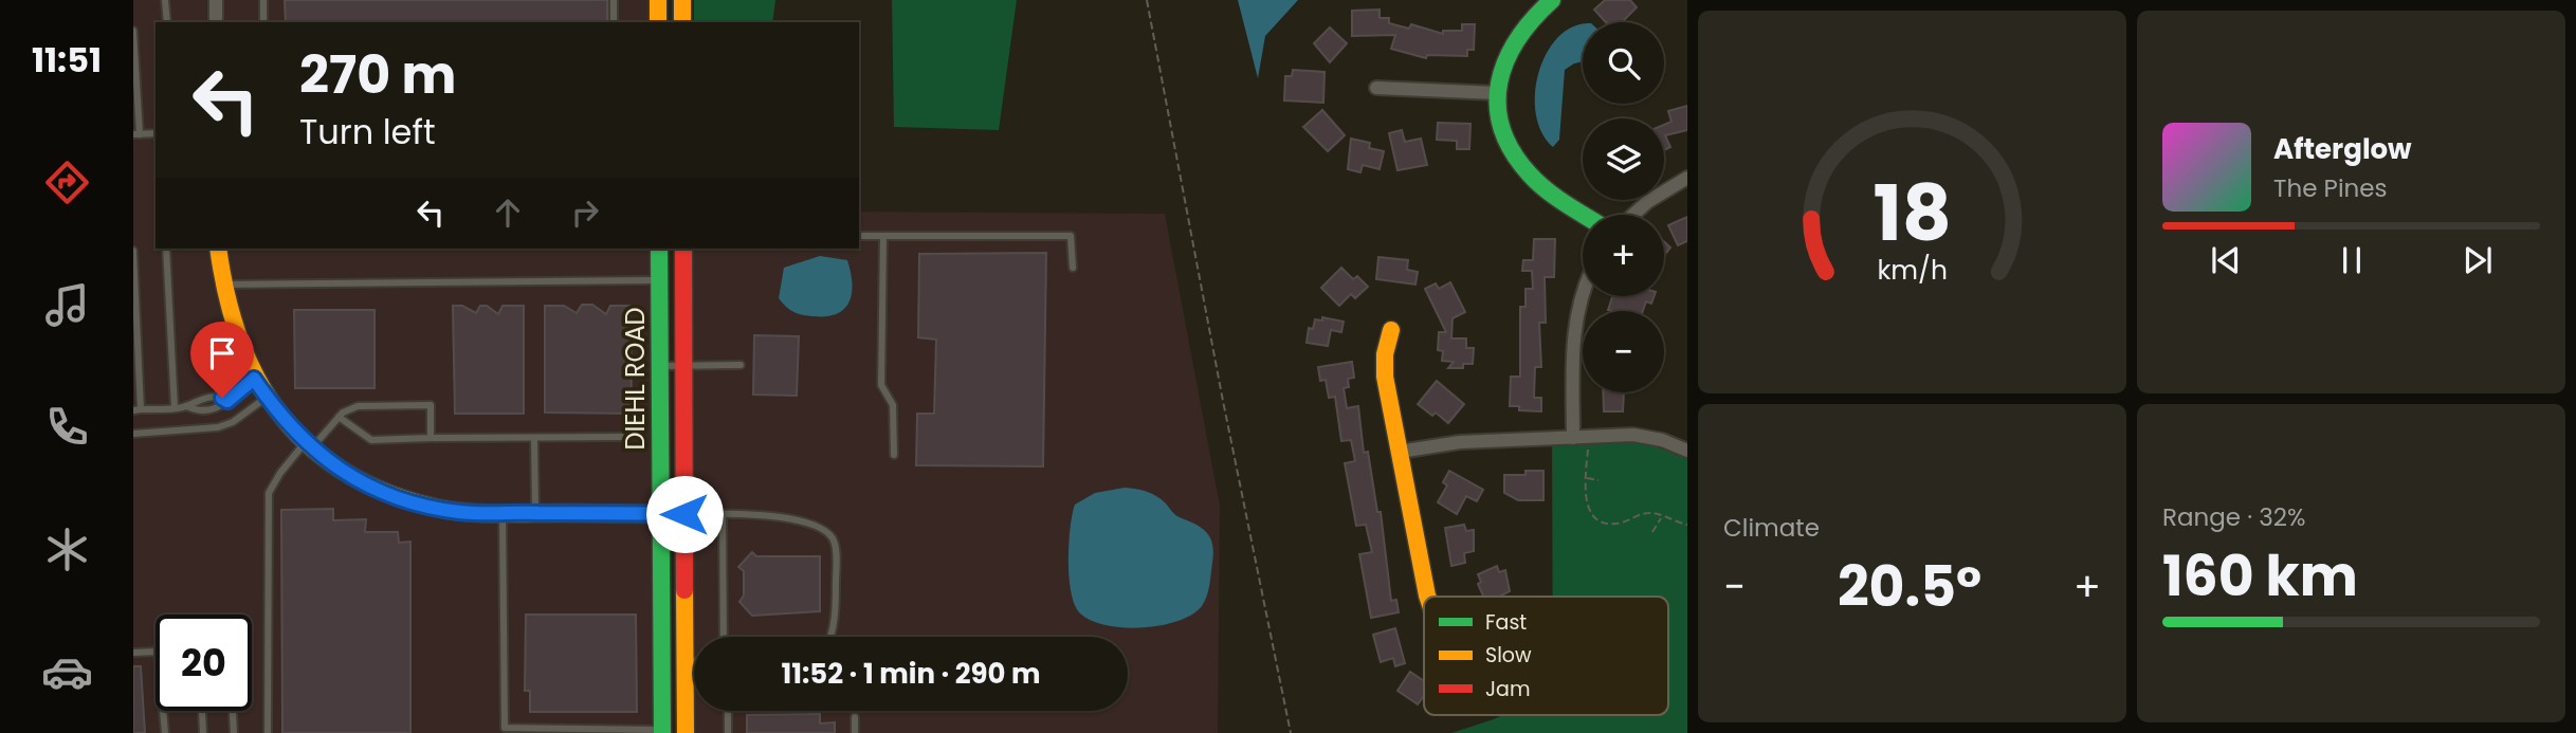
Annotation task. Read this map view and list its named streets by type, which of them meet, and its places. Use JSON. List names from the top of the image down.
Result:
{
  "streets": {
    "street": ["DIEHL ROAD"]
  },
  "legend": ["Fast", "Slow", "Jam"],
  "page": {
    "tabs": "11:51",
    "map_buttons": ["+", "−"],
    "turn": ["270 m", "Turn left"],
    "song": ["Afterglow", "The Pines"],
    "tile": [
      "Climate",
      ["Range · 32%", "160 km"]
    ],
    "heat": ["−", "20.5°", "+"],
    "limit": "20",
    "trip": "11:52 · 1 min · 290 m",
    "gauge": ["18", "km/h"]
  }
}
